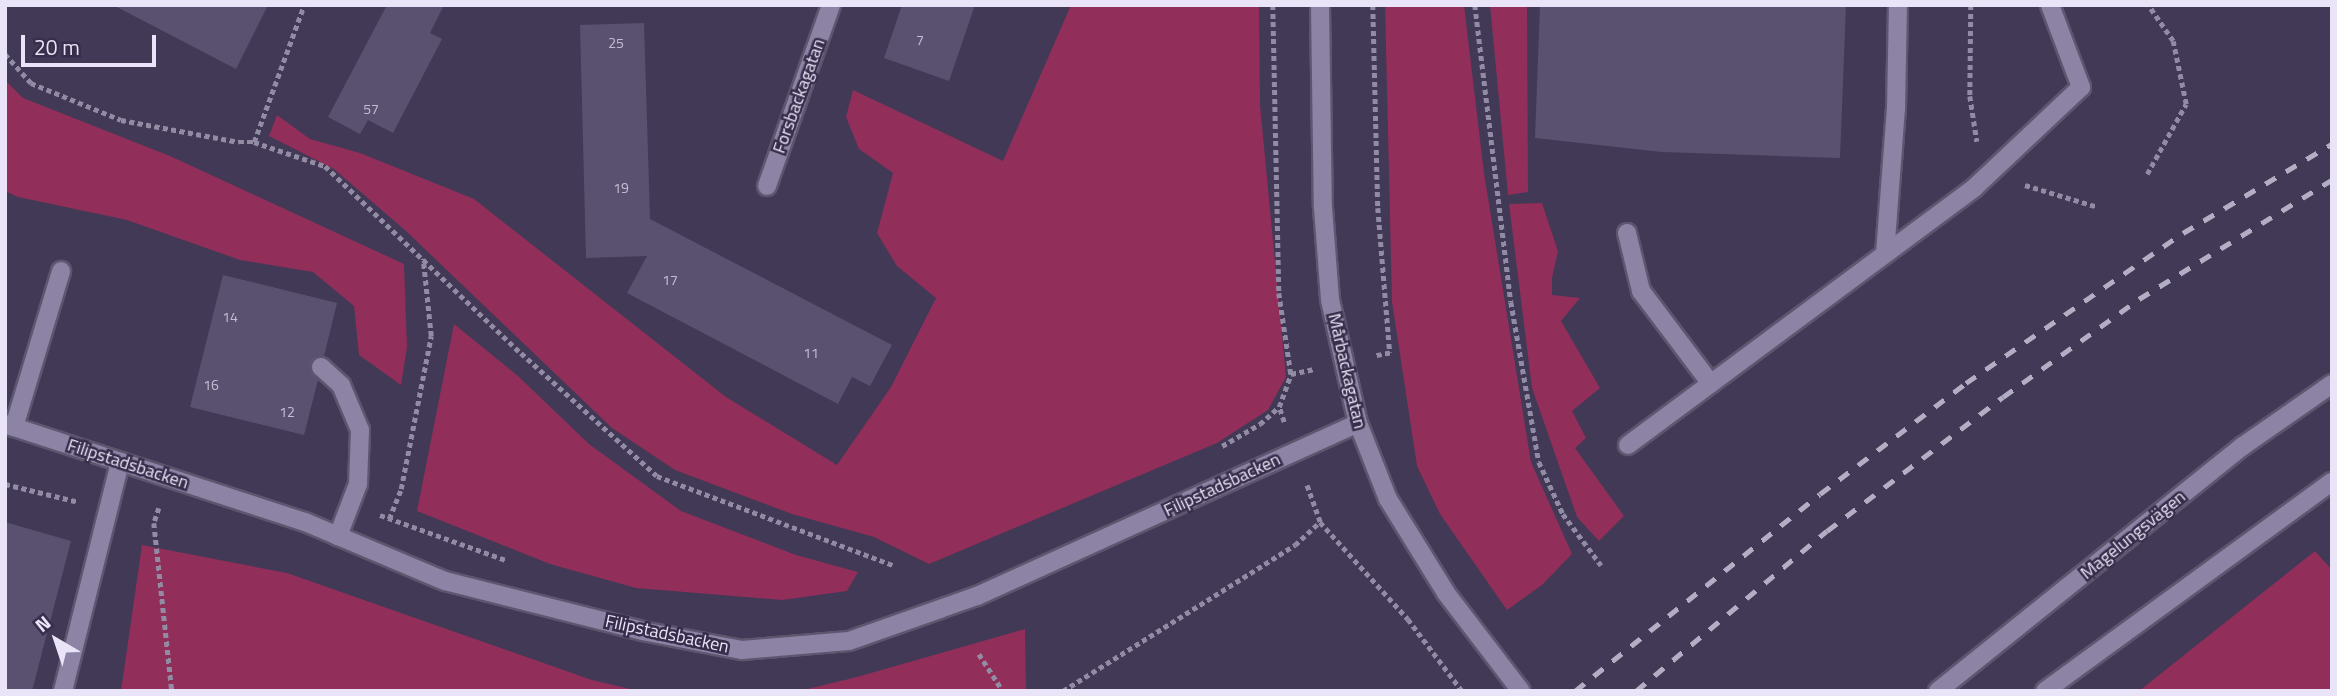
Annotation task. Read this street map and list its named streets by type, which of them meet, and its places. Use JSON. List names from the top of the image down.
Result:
{
  "streets": {
    "street": [
      "Forsbackagatan",
      "Mårbackagatan",
      "Filipstadsbacken",
      "Magelungsvägen"
    ]
  },
  "crossings": [
    ["Mårbackagatan", "Filipstadsbacken"]
  ],
  "house_numbers": [
    "7",
    "25",
    "57",
    "19",
    "17",
    "14",
    "11",
    "16",
    "12"
  ],
  "scale_bar": "20 m",
  "north": "top left"
}
